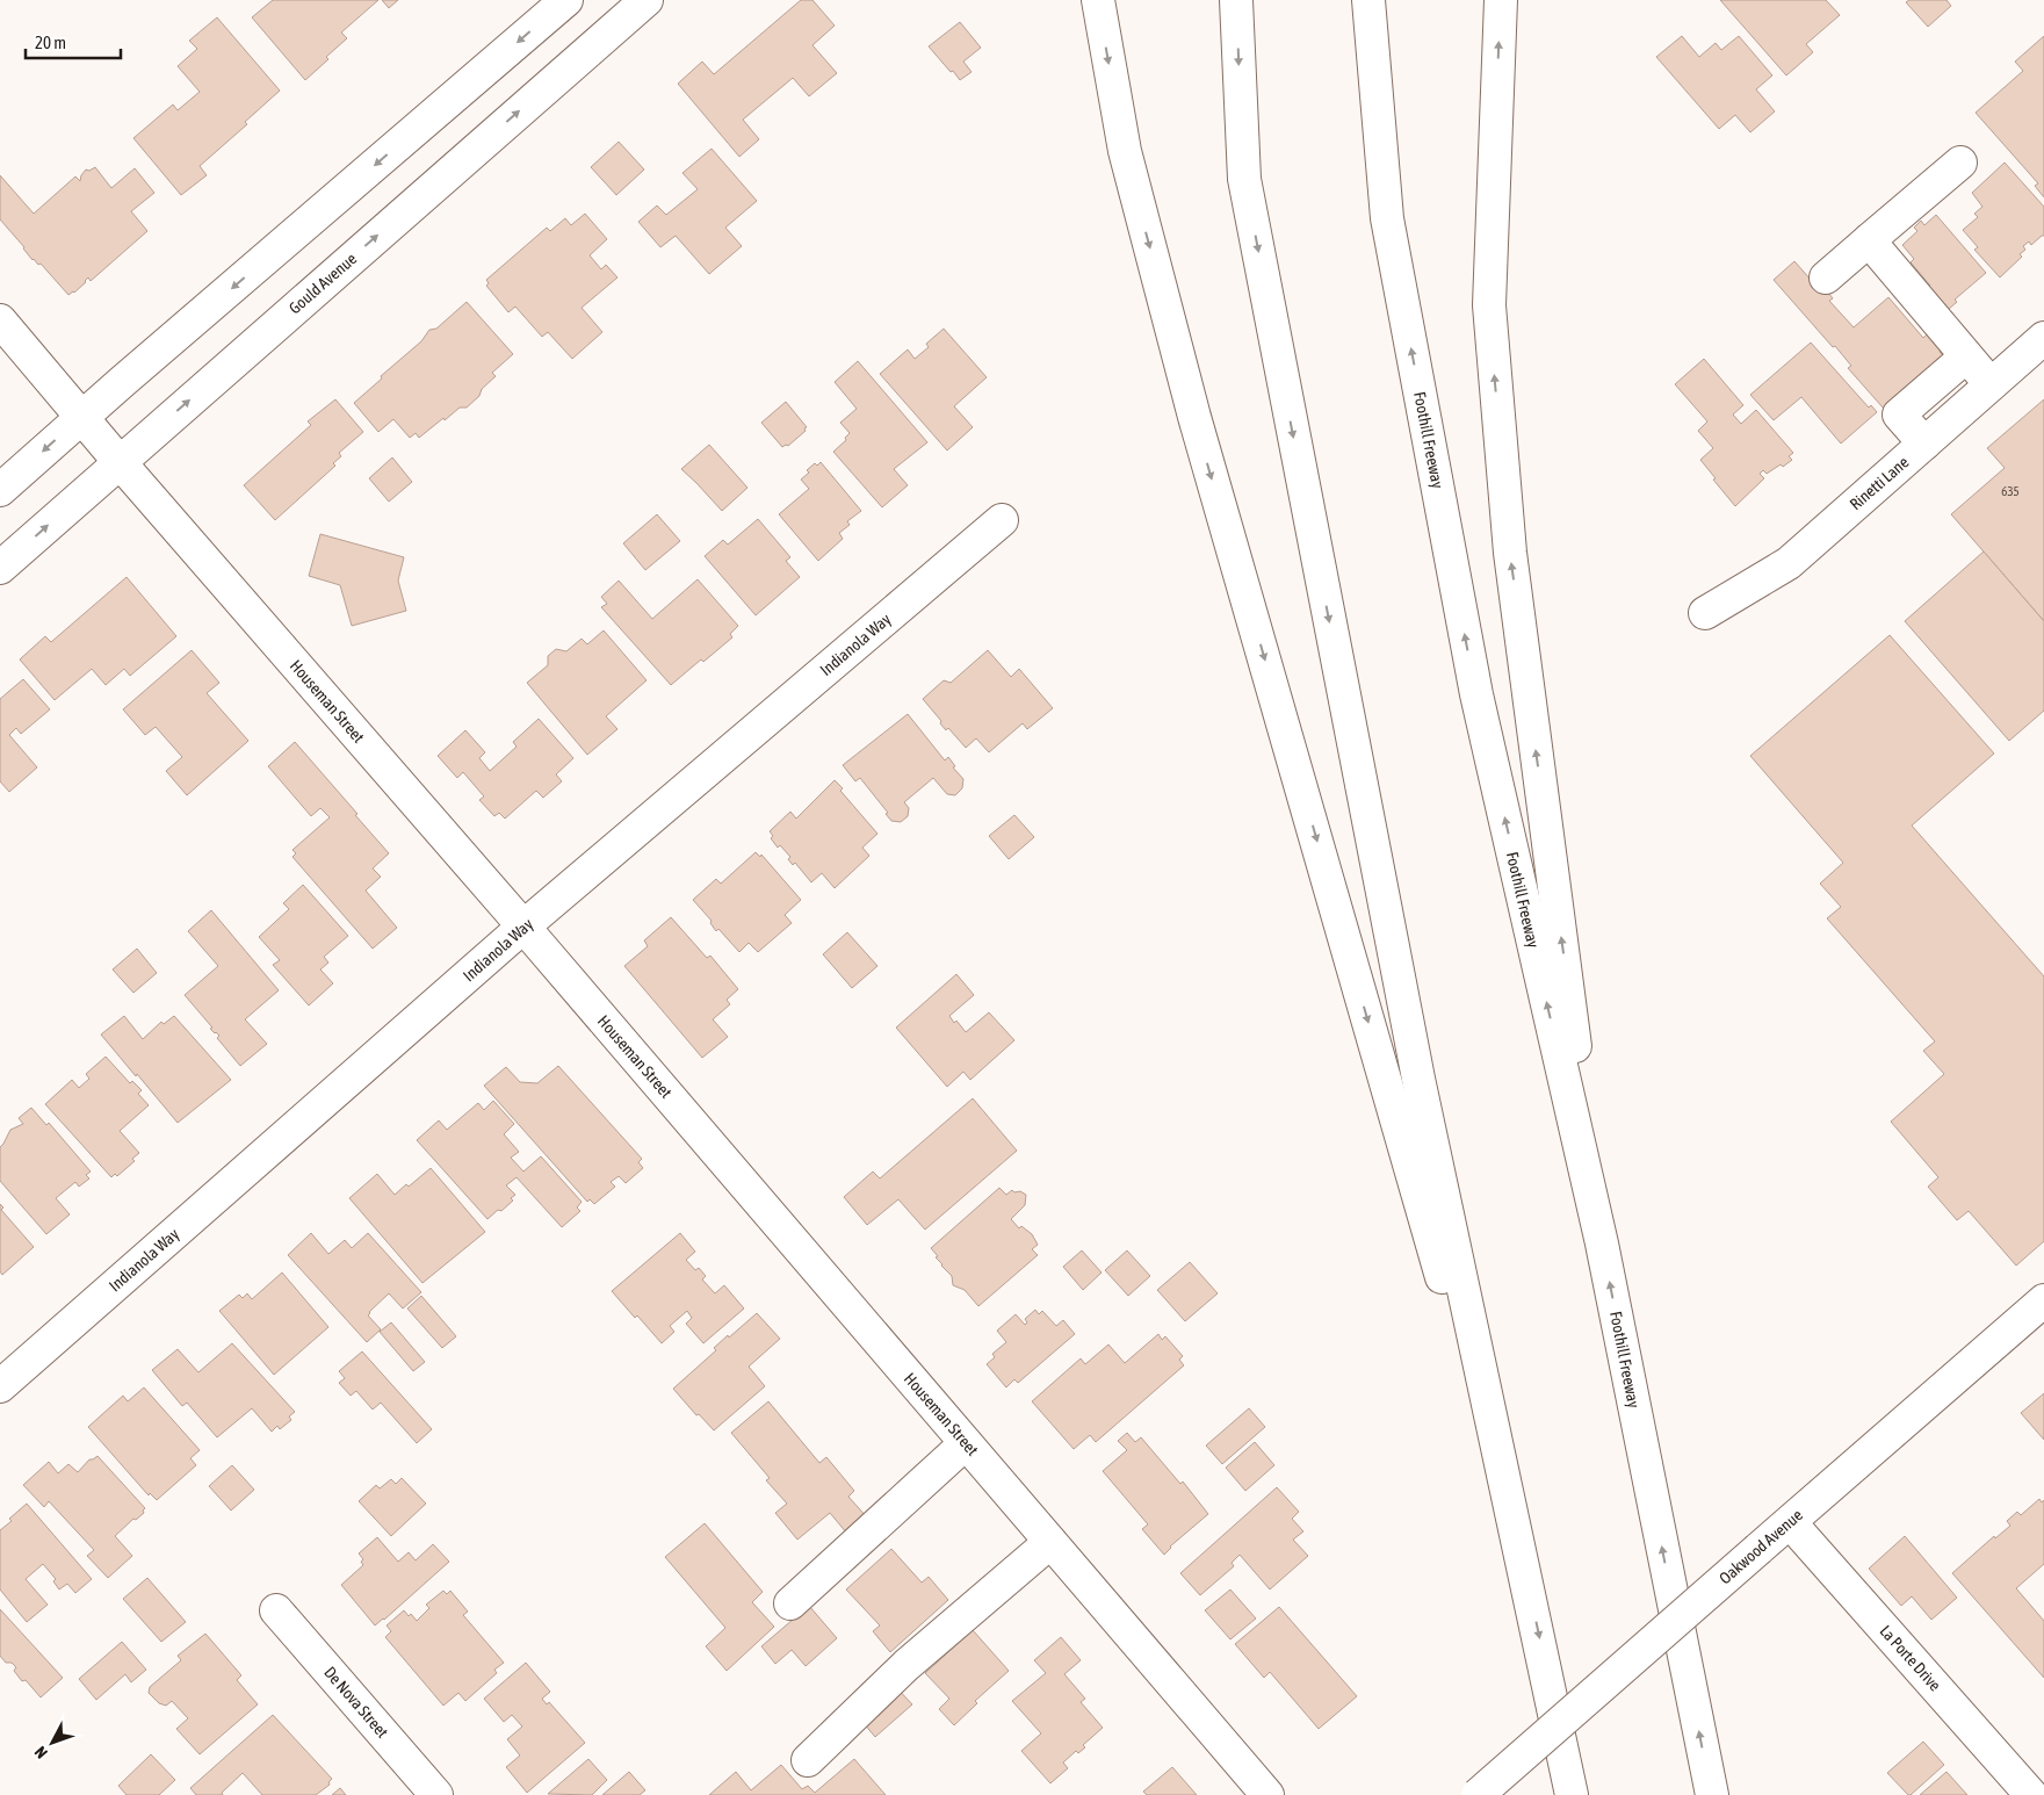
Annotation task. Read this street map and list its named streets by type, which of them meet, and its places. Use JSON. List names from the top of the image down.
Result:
{
  "streets": {
    "main road": [
      "Gould Avenue",
      "Foothill Freeway",
      "Rinetti Lane",
      "Indianola Way",
      "Houseman Street",
      "Oakwood Avenue",
      "La Porte Drive",
      "De Nova Street"
    ]
  },
  "crossings": [
    ["Gould Avenue", "Houseman Street"],
    ["Indianola Way", "Houseman Street"],
    ["Oakwood Avenue", "La Porte Drive"]
  ],
  "house_numbers": ["635"],
  "scale_bar": "20 m",
  "north": "bottom left"
}
